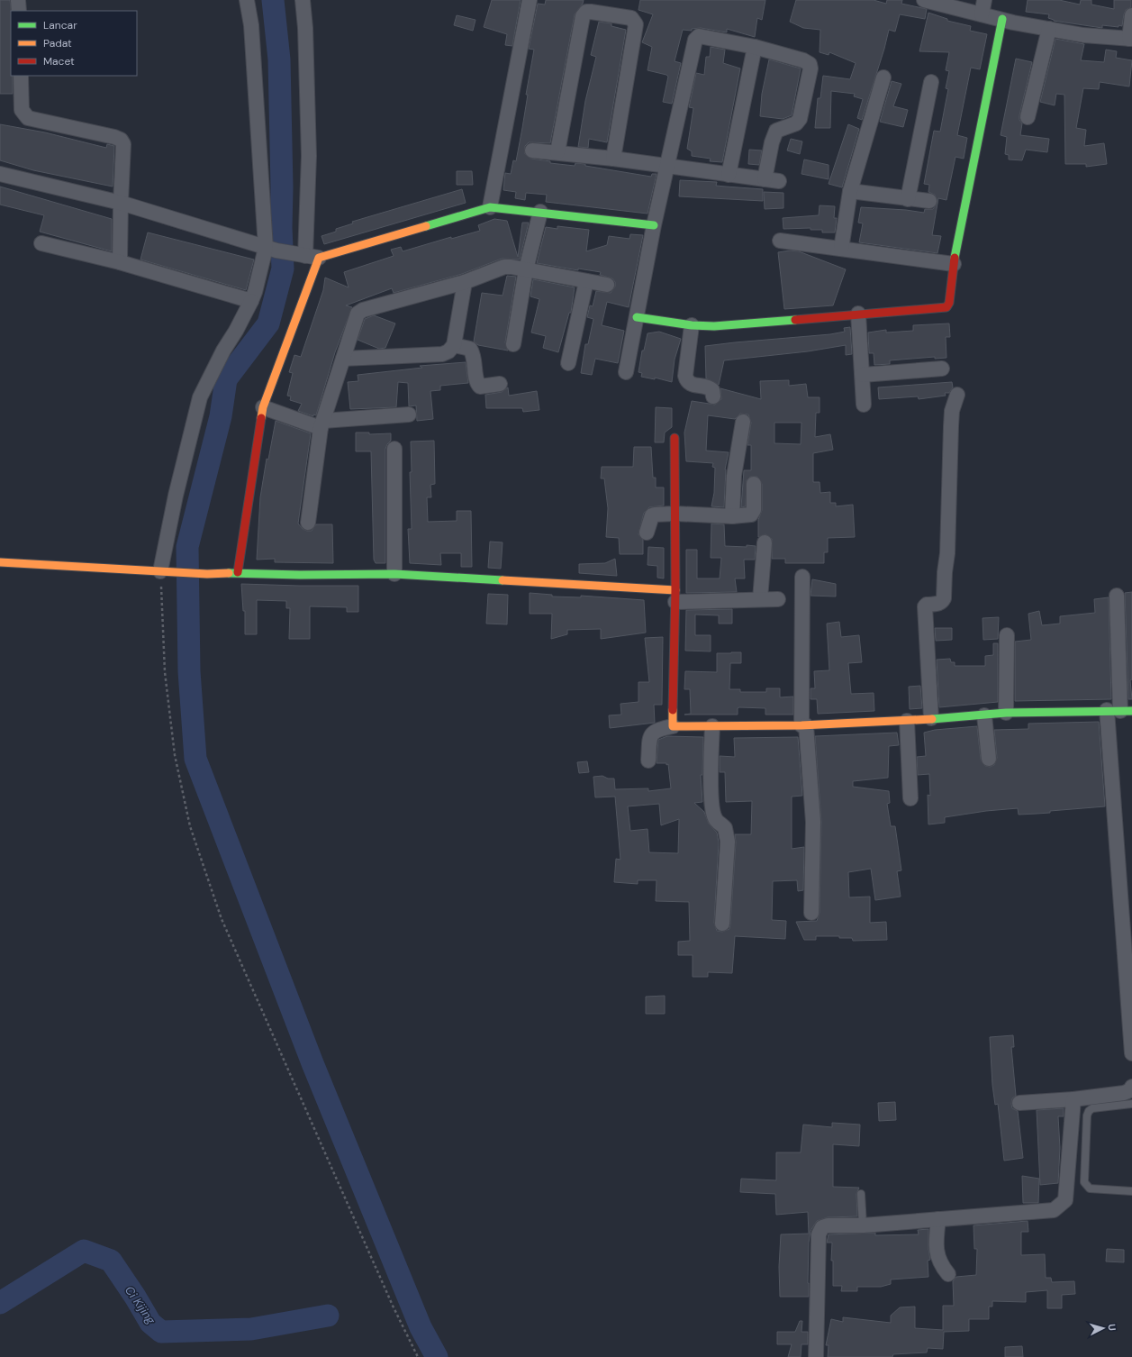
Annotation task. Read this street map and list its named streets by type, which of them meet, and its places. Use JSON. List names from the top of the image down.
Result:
{
  "water": ["Ci Kijing"],
  "legend": ["Lancar", "Padat", "Macet"],
  "north": "right"
}
